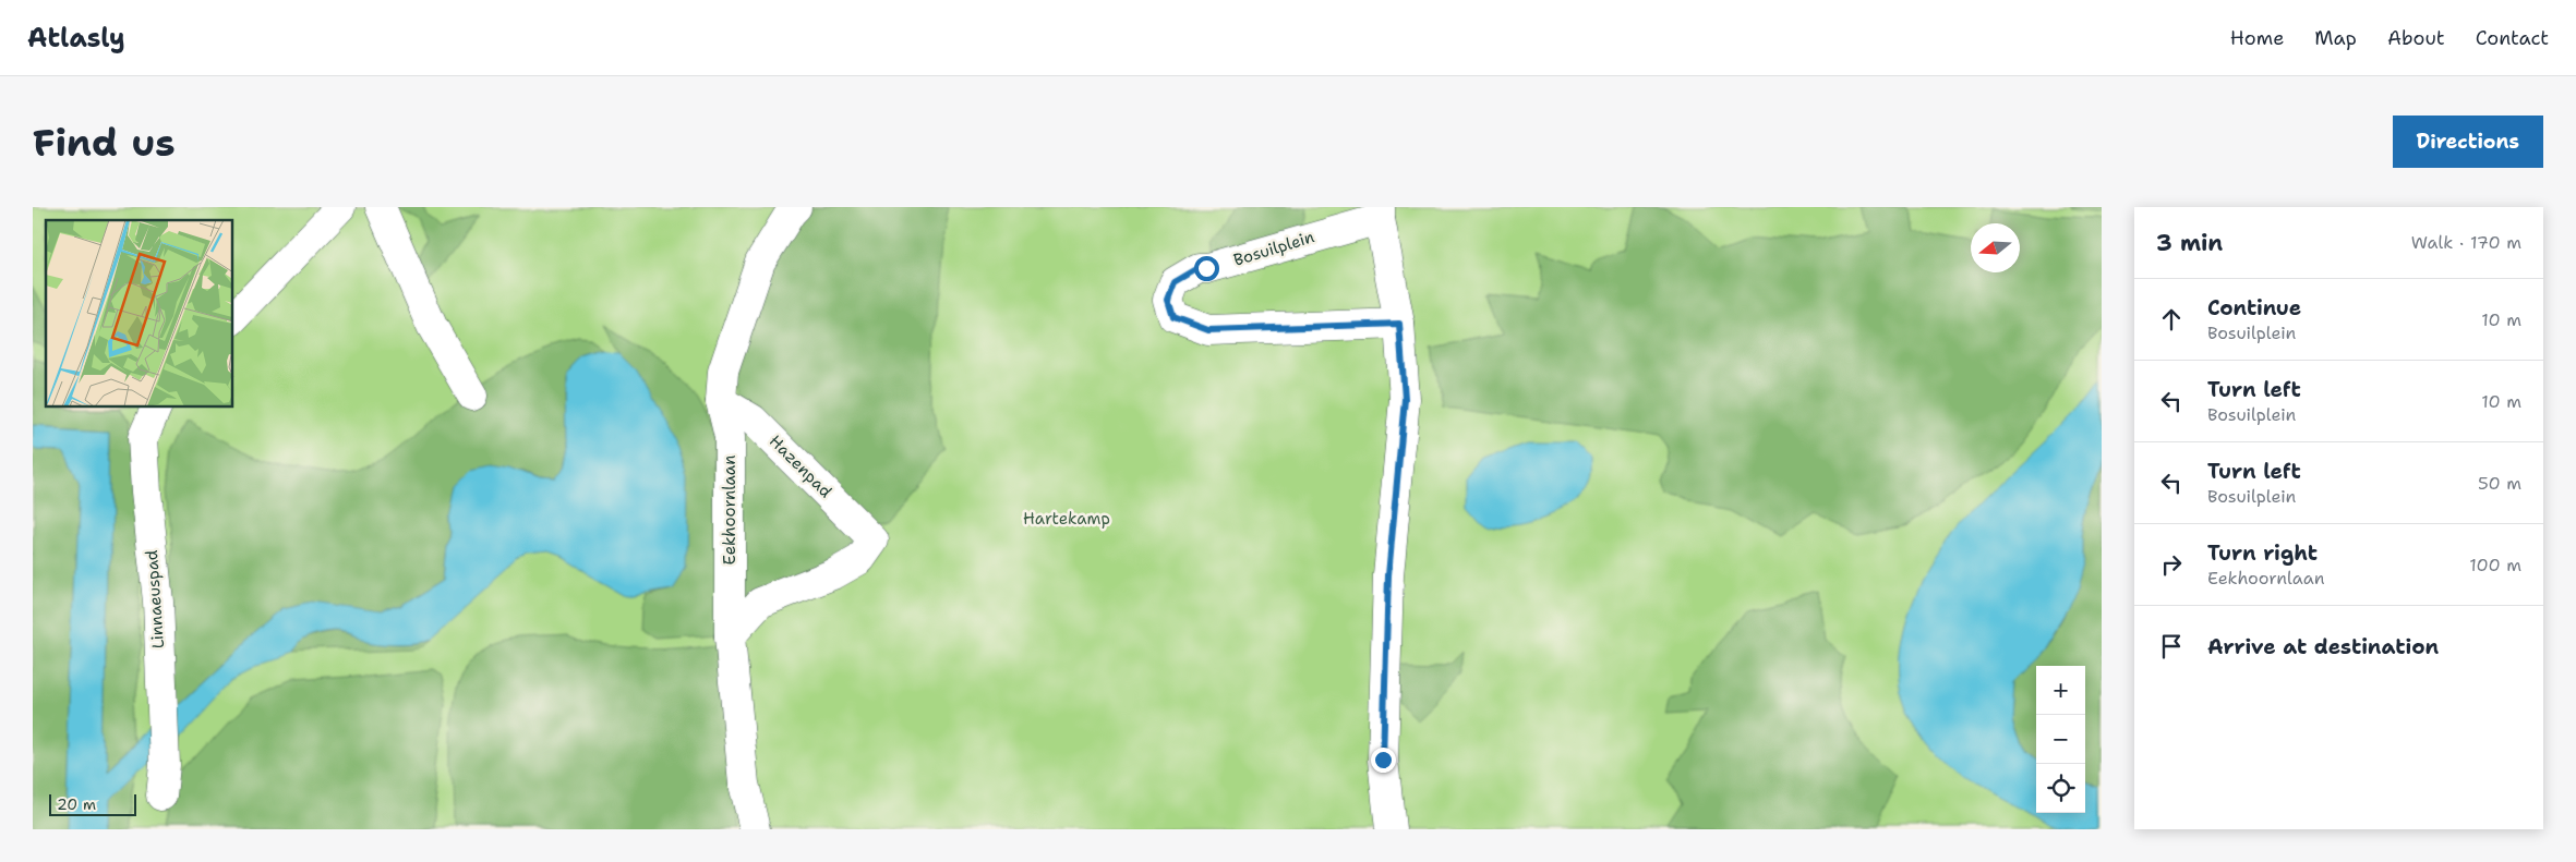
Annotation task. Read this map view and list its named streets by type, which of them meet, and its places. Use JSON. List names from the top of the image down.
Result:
{
  "streets": {
    "lane": [
      "Bosuilplein",
      "Hazenpad",
      "Eekhoornlaan",
      "Linnaeuspad"
    ]
  },
  "crossings": [
    ["Hazenpad", "Eekhoornlaan"]
  ],
  "parks": ["Hartekamp"],
  "scale_bar": "20 m",
  "north": "left",
  "page": {
    "header": "Atlasly",
    "nav": [
      "Home",
      "Map",
      "About",
      "Contact"
    ],
    "buttons": "Directions",
    "title": "Find us",
    "heading": ["3 min", "Walk · 170 m"],
    "list": [
      ["Continue", "Bosuilplein", "10 m"],
      ["Turn left", "Bosuilplein", "10 m"],
      ["Turn left", "Bosuilplein", "50 m"],
      ["Turn right", "Eekhoornlaan", "100 m"],
      "Arrive at destination"
    ],
    "map_buttons": ["+", "−"],
    "scale": "20 m"
  }
}
